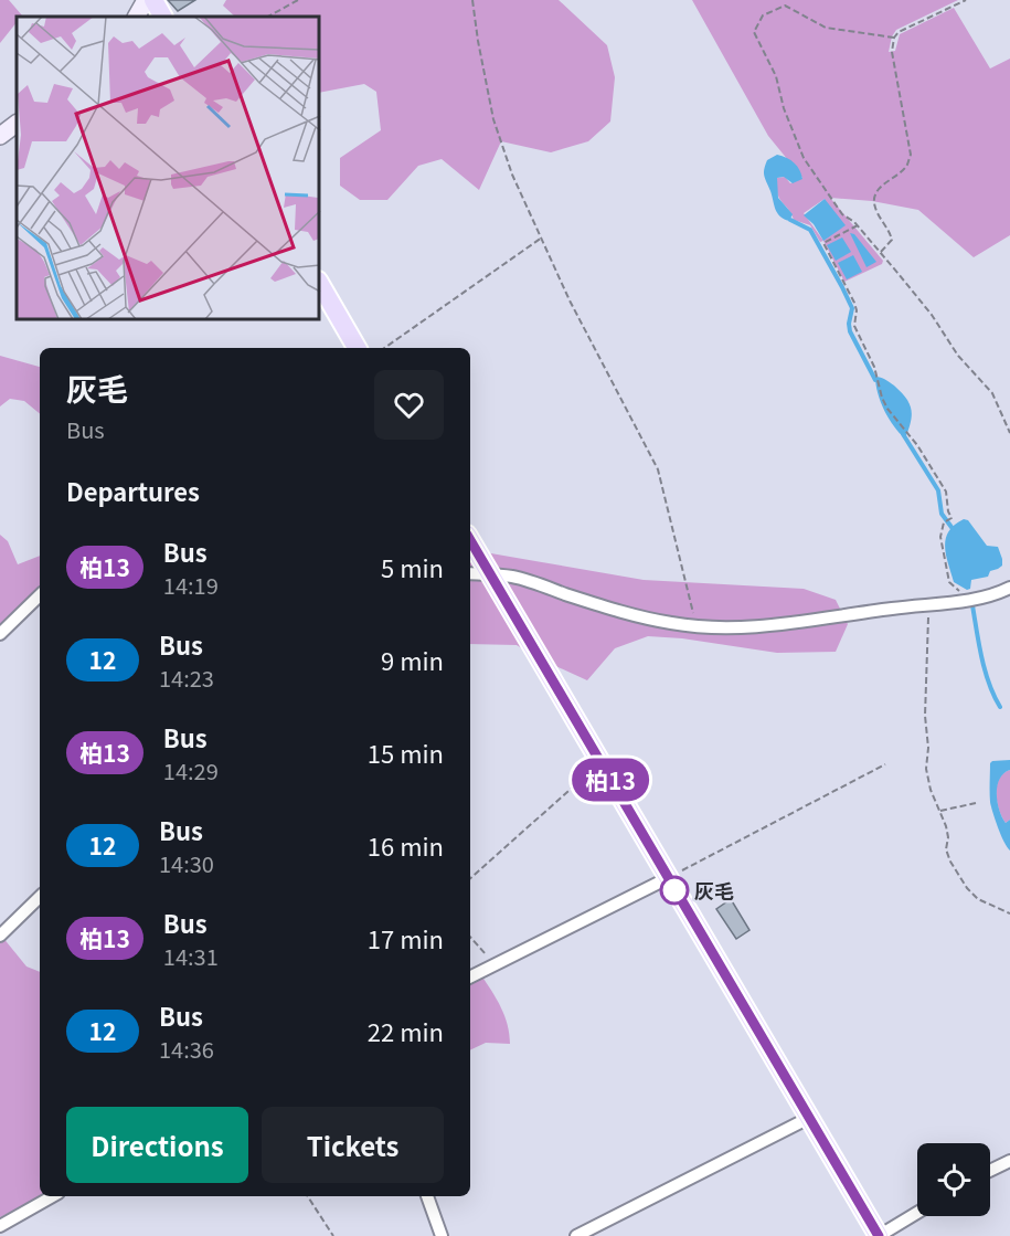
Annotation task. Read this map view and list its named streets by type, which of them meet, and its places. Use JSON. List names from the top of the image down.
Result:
{
  "places": ["灰毛"],
  "lines": ["bus line 柏13"],
  "page": {
    "on_map": "柏13",
    "heading": [
      ["灰毛", "Bus"],
      "Departures"
    ],
    "list": [
      {
        "mark": "柏13",
        "name": "Bus",
        "note": "14:19",
        "value": "5 min"
      },
      {
        "mark": "12",
        "name": "Bus",
        "note": "14:23",
        "value": "9 min"
      },
      {
        "mark": "柏13",
        "name": "Bus",
        "note": "14:29",
        "value": "15 min"
      },
      {
        "mark": "12",
        "name": "Bus",
        "note": "14:30",
        "value": "16 min"
      },
      {
        "mark": "柏13",
        "name": "Bus",
        "note": "14:31",
        "value": "17 min"
      },
      {
        "mark": "12",
        "name": "Bus",
        "note": "14:36",
        "value": "22 min"
      }
    ],
    "buttons": ["Directions", "Tickets"]
  }
}
